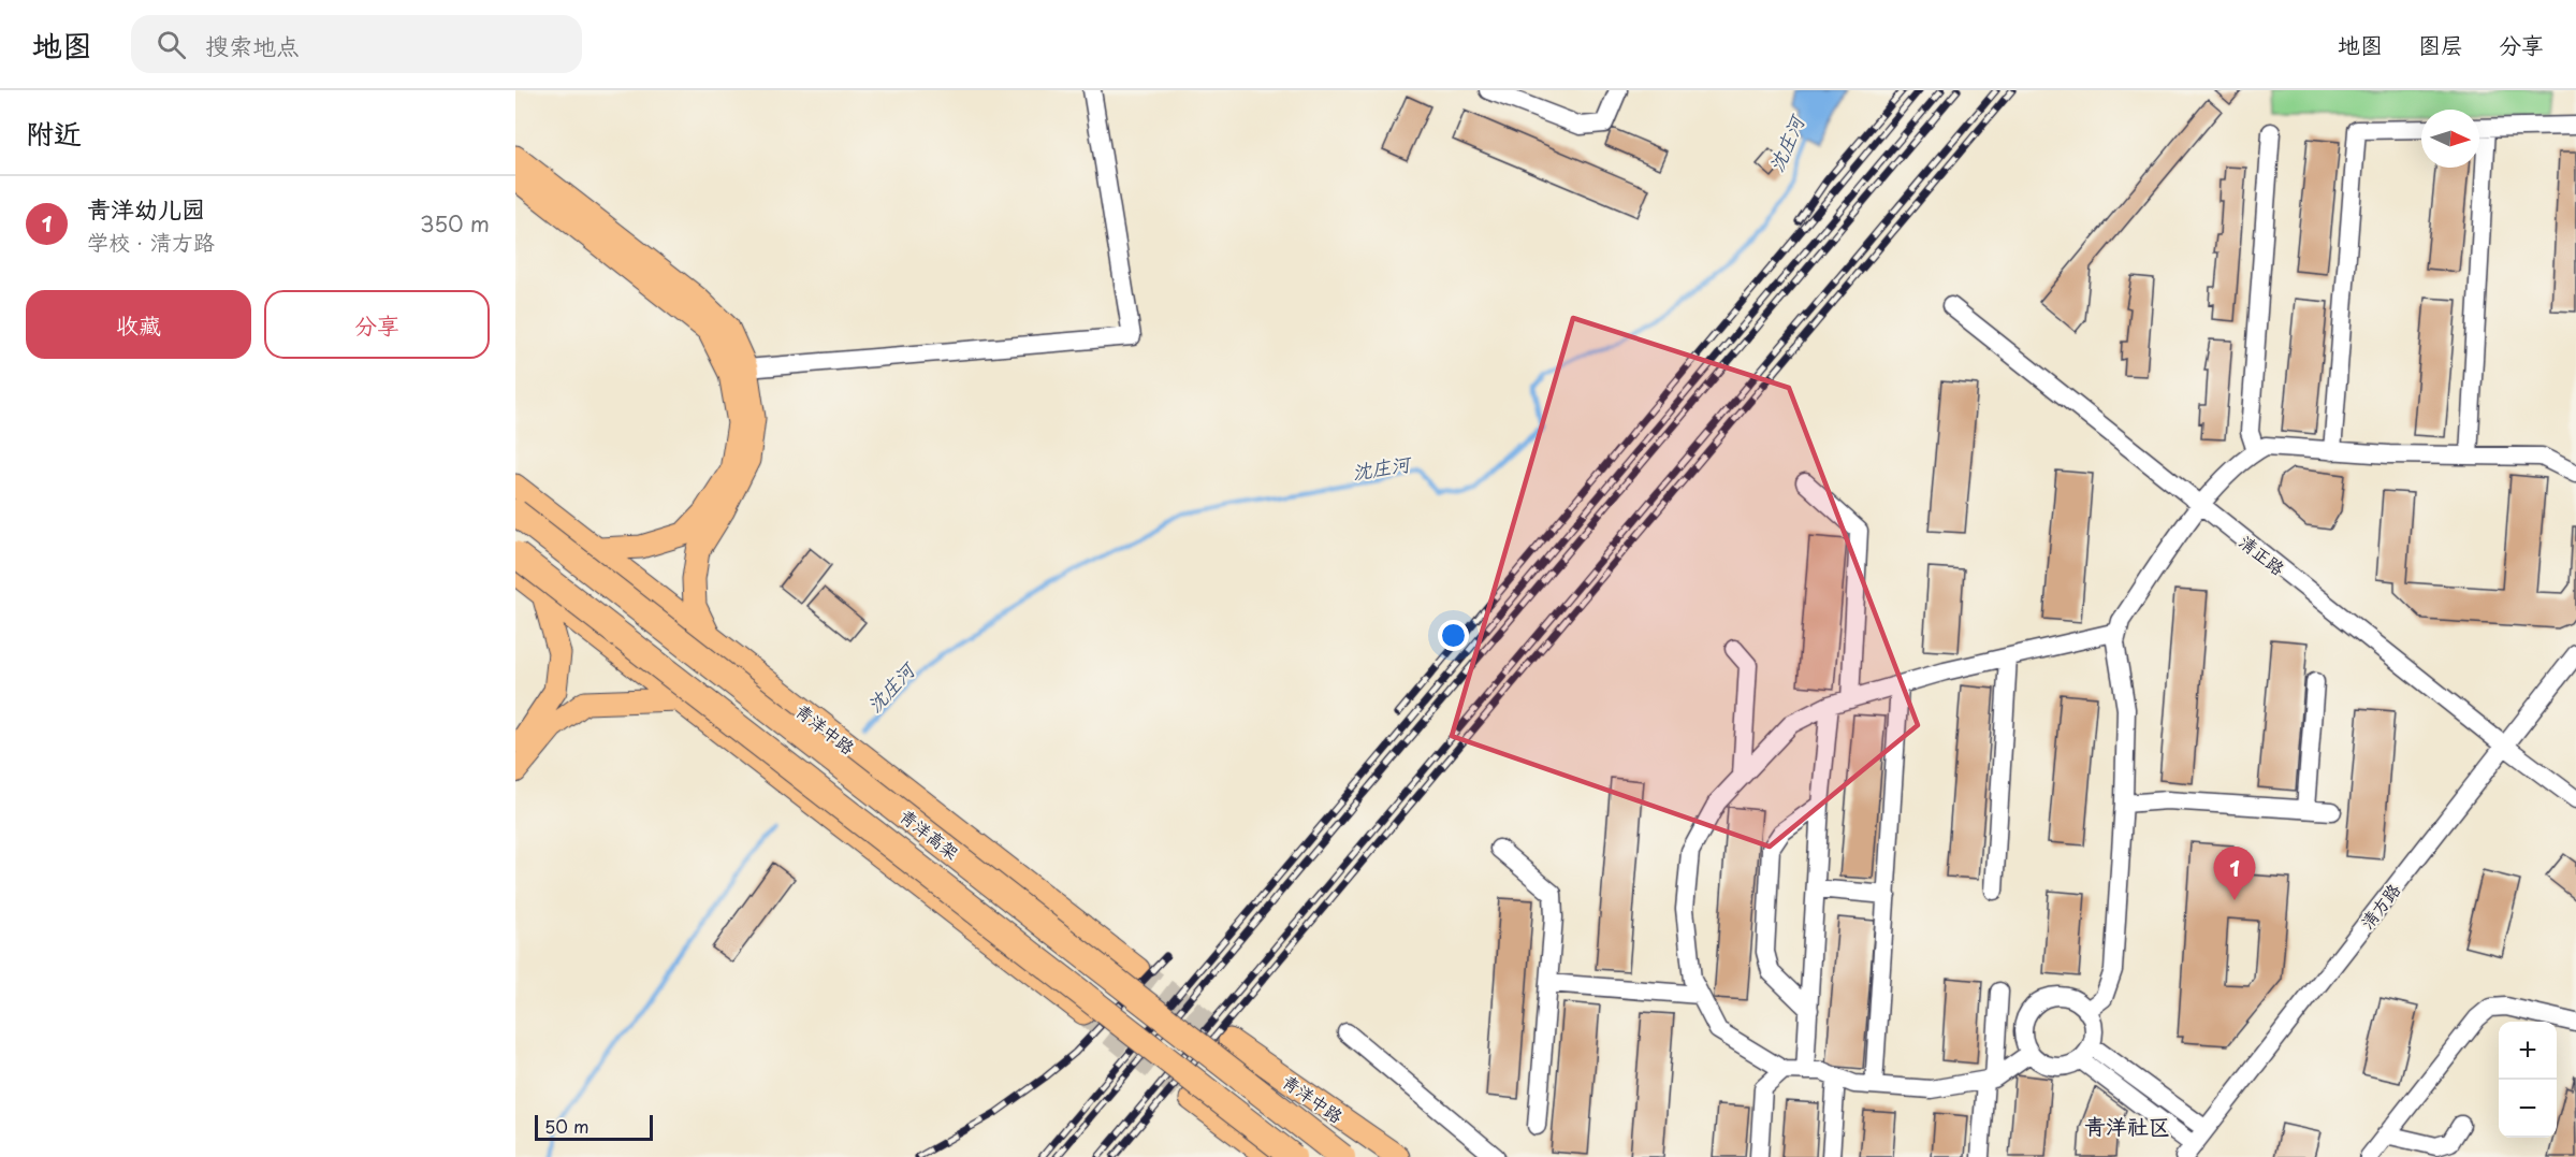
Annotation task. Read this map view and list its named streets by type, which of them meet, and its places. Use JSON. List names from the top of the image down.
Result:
{
  "streets": {
    "highway": ["青洋高架"],
    "main road": ["青洋中路"],
    "street": ["清正路", "清方路"]
  },
  "crossings": [
    ["清正路", "清方路"]
  ],
  "districts": ["青洋社区"],
  "water": ["沈庄河"],
  "scale_bar": "50 m",
  "north": "right",
  "page": {
    "header": "地图",
    "search": "搜索地点",
    "nav": ["地图", "图层", "分享"],
    "heading": "附近",
    "list": [
      {
        "mark": "1",
        "name": "青洋幼儿园",
        "note": "学校 · 清方路",
        "value": "350 m"
      }
    ],
    "buttons": ["收藏", "分享"],
    "pins": "1",
    "map_buttons": ["+", "−"],
    "scale": "50 m"
  }
}
